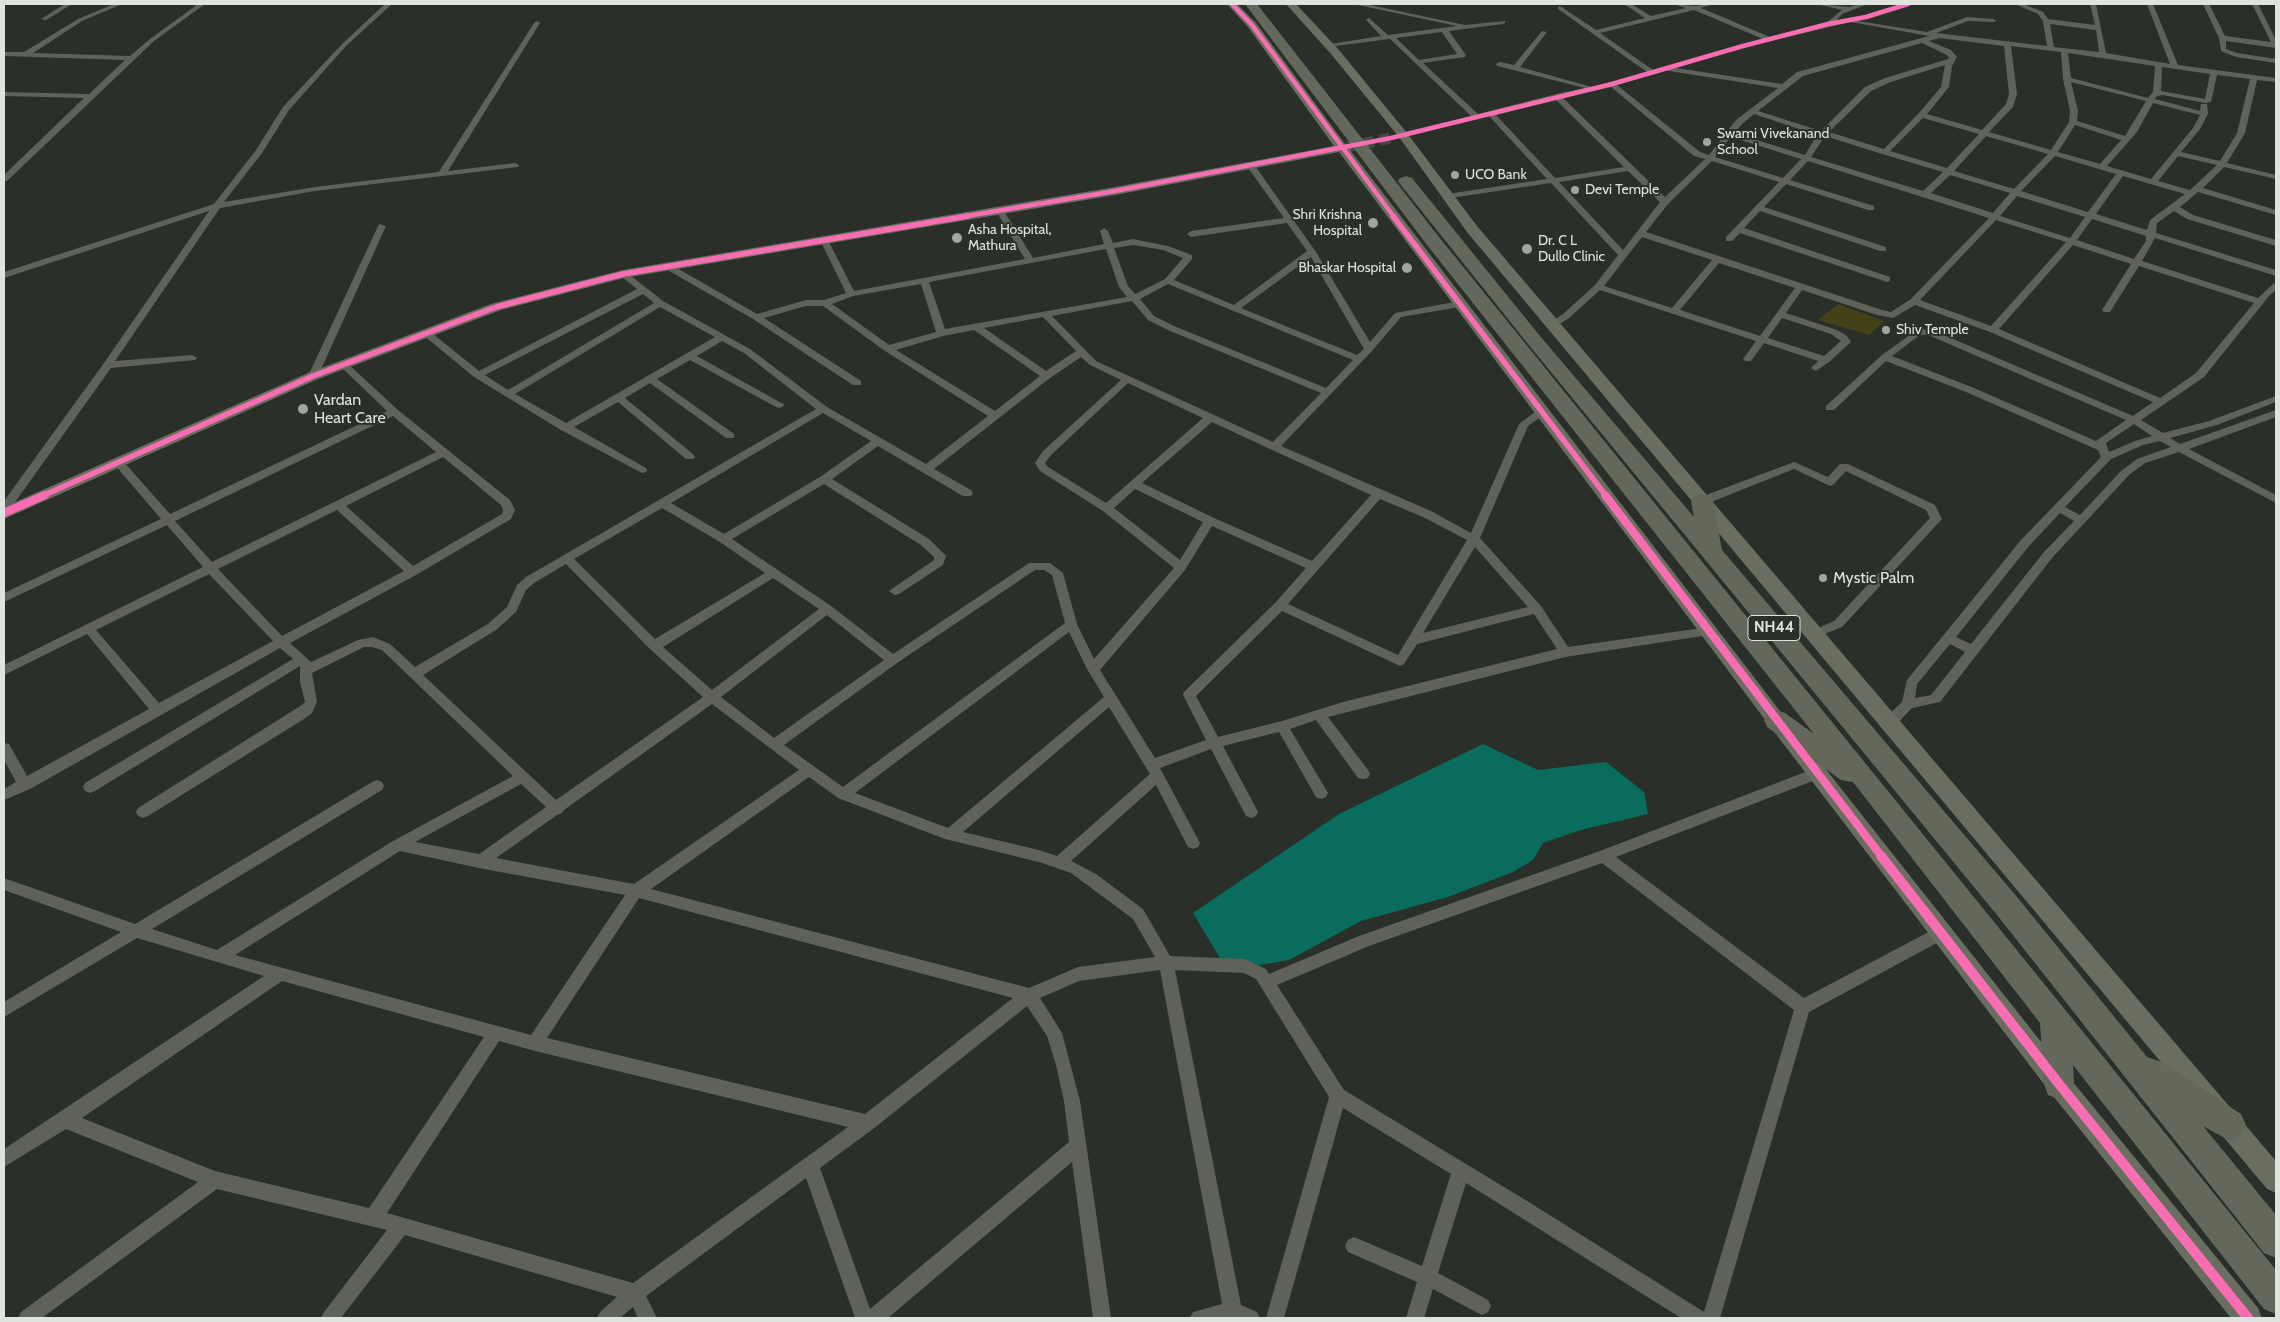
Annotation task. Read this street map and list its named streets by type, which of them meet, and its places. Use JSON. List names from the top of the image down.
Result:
{
  "streets": {
    "highway": ["NH44"]
  },
  "places": [
    "Swami Vivekanand School",
    "UCO Bank",
    "Devi Temple",
    "Shri Krishna Hospital",
    "Asha Hospital, Mathura",
    "Dr. C L Dullo Clinic",
    "Bhaskar Hospital",
    "Shiv Temple",
    "Vardan Heart Care",
    "Mystic Palm"
  ]
}
